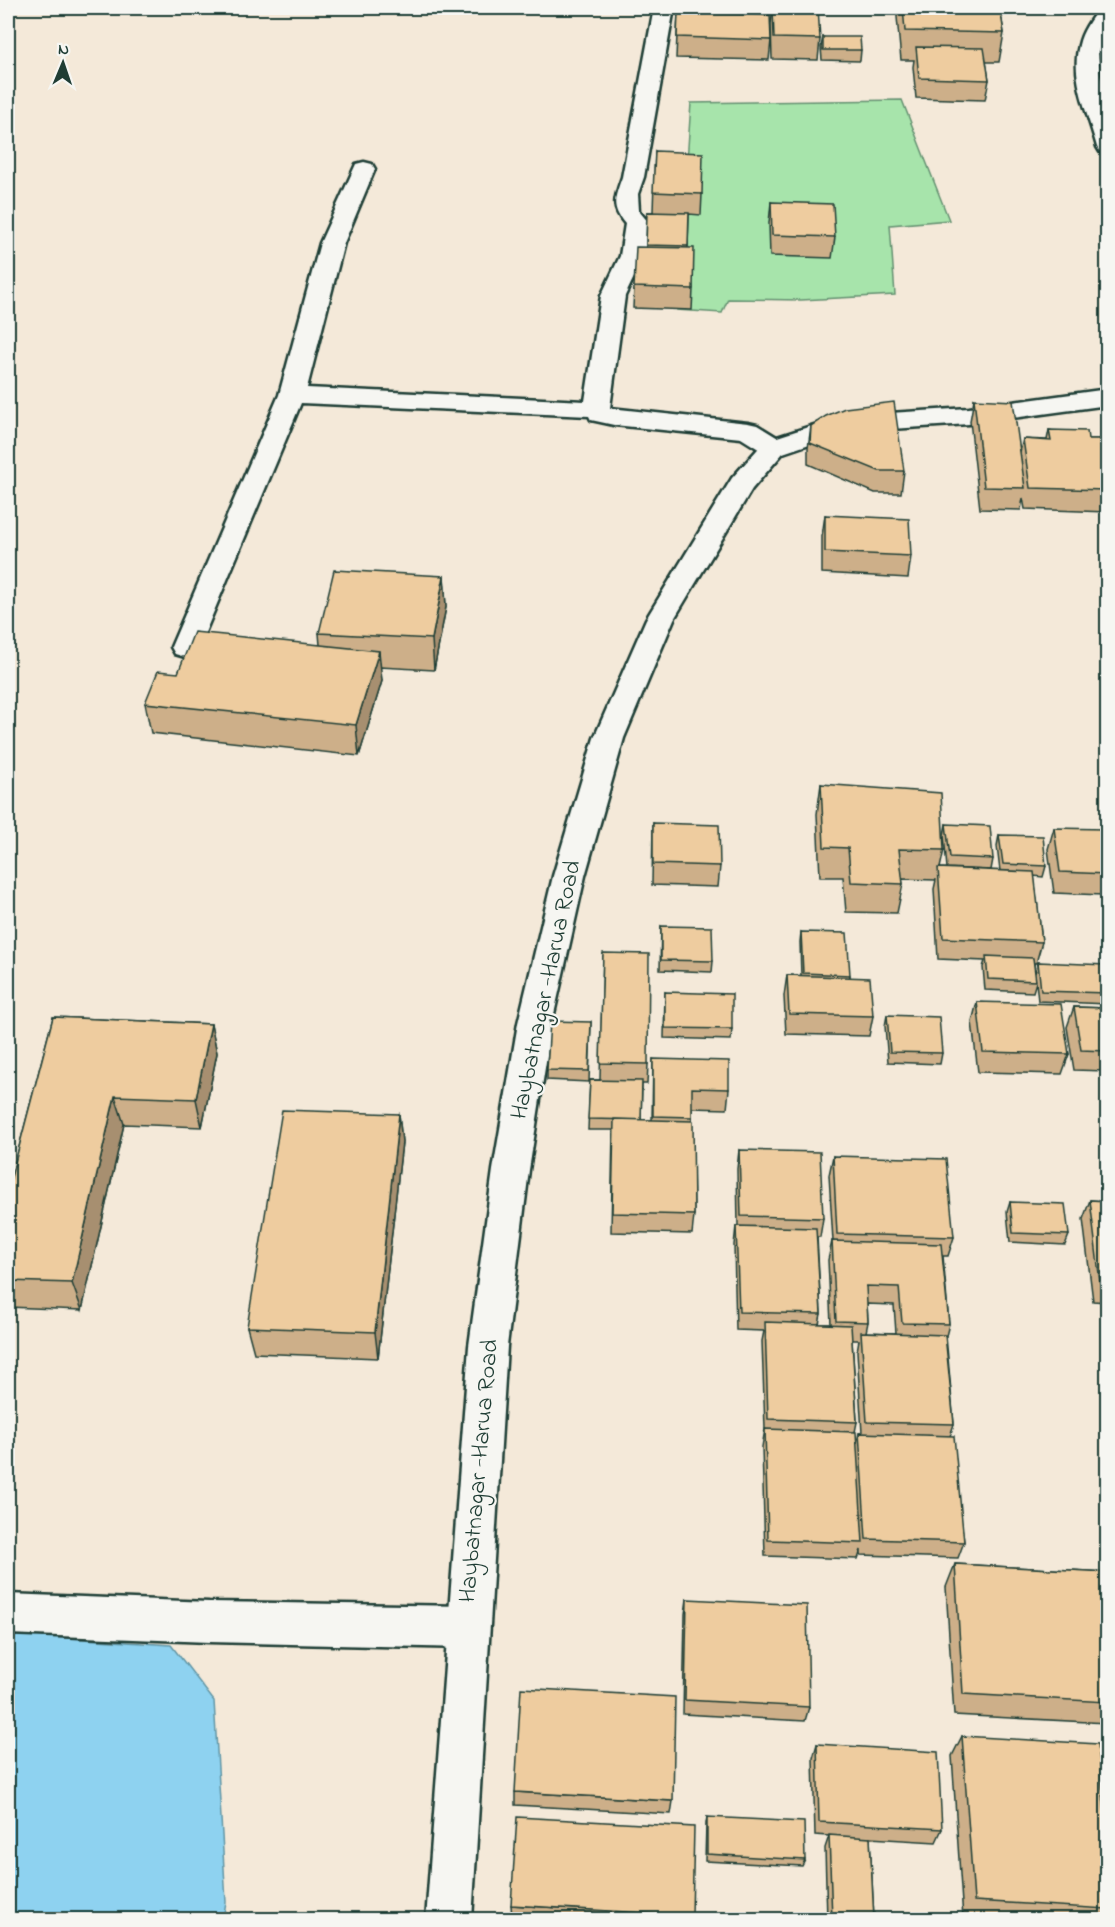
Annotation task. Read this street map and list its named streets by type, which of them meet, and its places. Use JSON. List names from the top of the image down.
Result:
{
  "streets": {
    "street": ["Haybatnagar -Harua Road"]
  },
  "north": "top"
}
